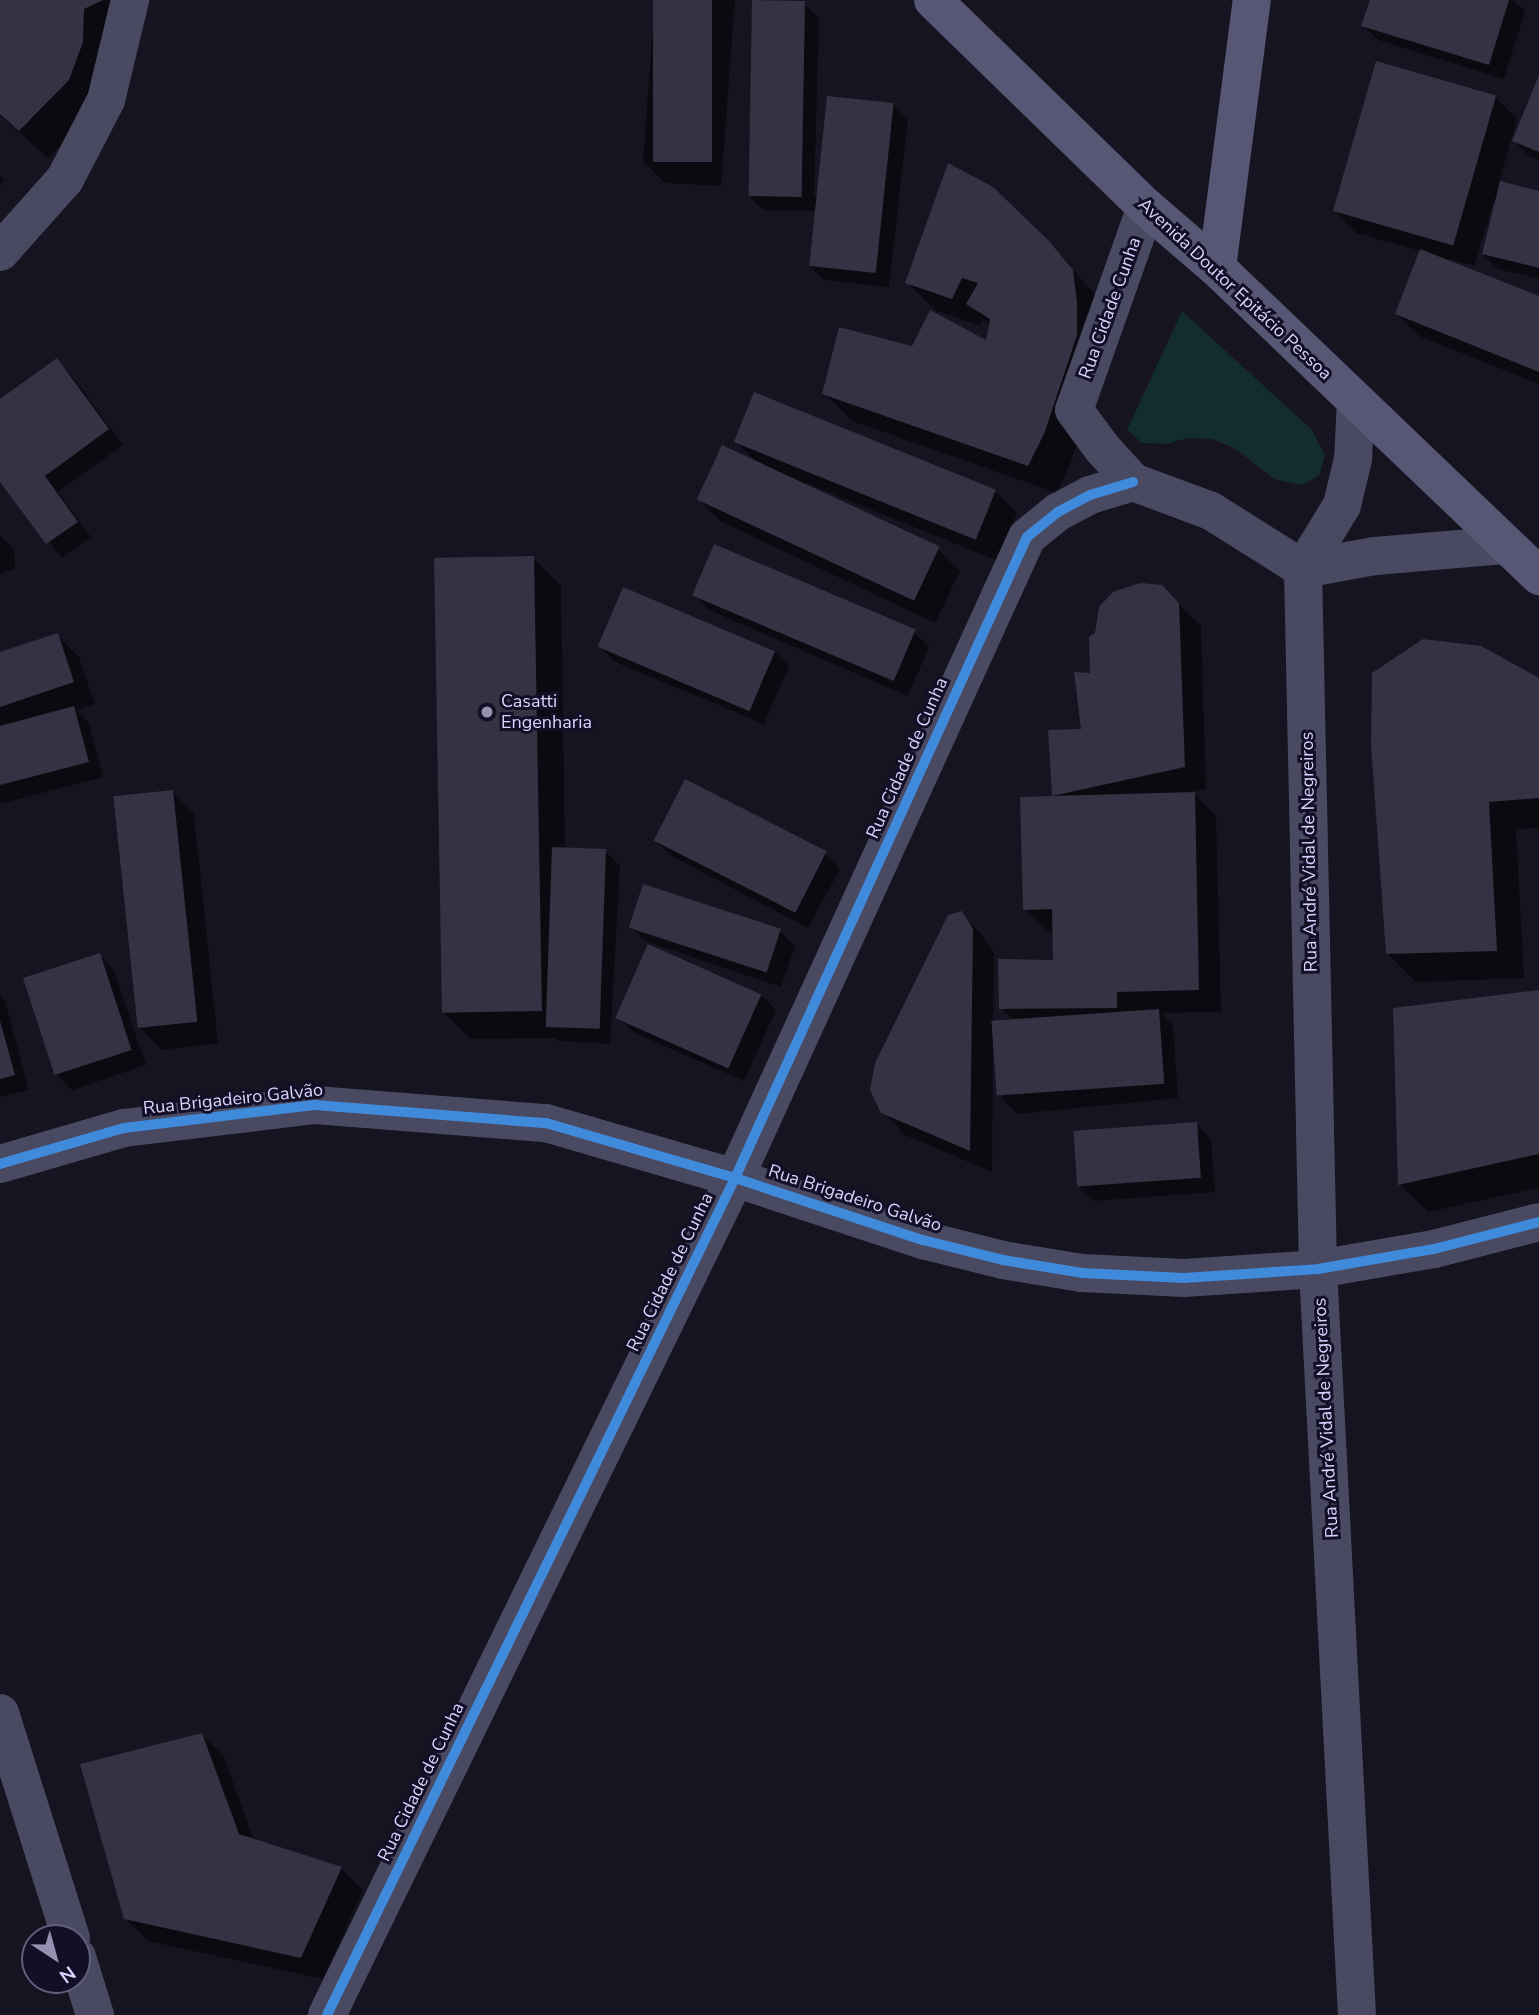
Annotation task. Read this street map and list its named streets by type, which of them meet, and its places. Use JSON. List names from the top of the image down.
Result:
{
  "streets": {
    "main road": ["Avenida Doutor Epitácio Pessoa"],
    "street": [
      "Rua Cidade Cunha",
      "Rua Cidade de Cunha",
      "Rua André Vidal de Negreiros",
      "Rua Brigadeiro Galvão"
    ]
  },
  "crossings": [
    ["Avenida Doutor Epitácio Pessoa", "Rua Cidade Cunha"],
    ["Rua Cidade Cunha", "Rua Cidade de Cunha"],
    ["Rua Cidade de Cunha", "Rua Brigadeiro Galvão"],
    ["Rua André Vidal de Negreiros", "Rua Brigadeiro Galvão"]
  ],
  "places": ["Casatti Engenharia"],
  "north": "bottom right"
}
